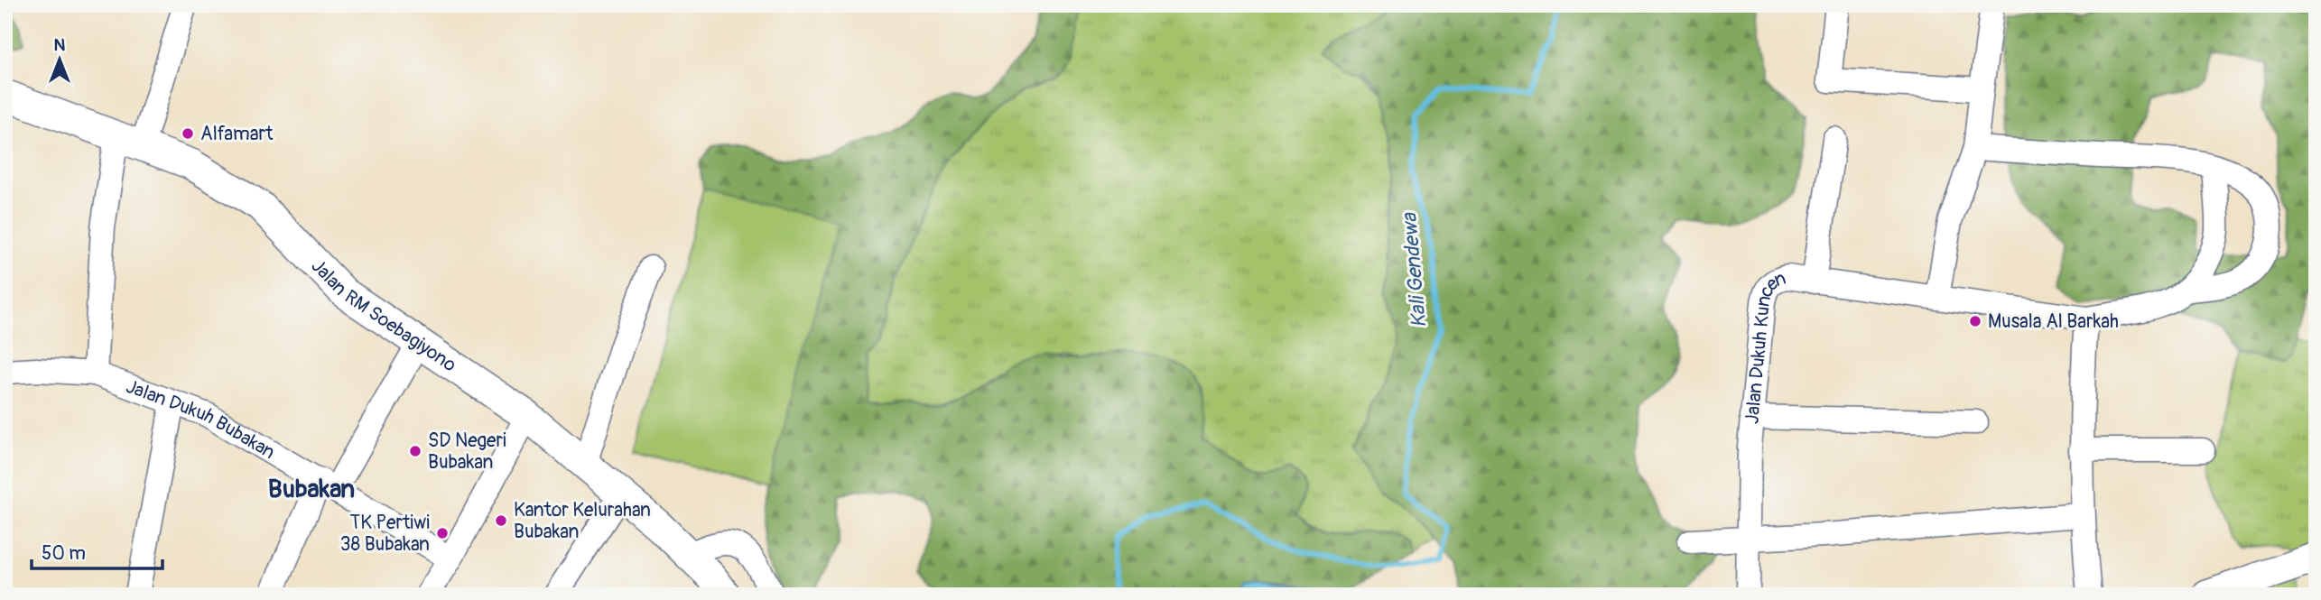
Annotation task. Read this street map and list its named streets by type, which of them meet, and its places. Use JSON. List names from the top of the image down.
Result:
{
  "streets": {
    "main road": ["Jalan RM Soebagiyono"],
    "street": ["Jalan Dukuh Kuncen", "Jalan Dukuh Bubakan"]
  },
  "districts": ["Bubakan"],
  "water": ["Kali Gendewa"],
  "places": [
    "Alfamart",
    "Musala Al Barkah",
    "SD Negeri Bubakan",
    "Kantor Kelurahan Bubakan",
    "TK Pertiwi 38 Bubakan"
  ],
  "scale_bar": "50 m",
  "north": "top"
}
